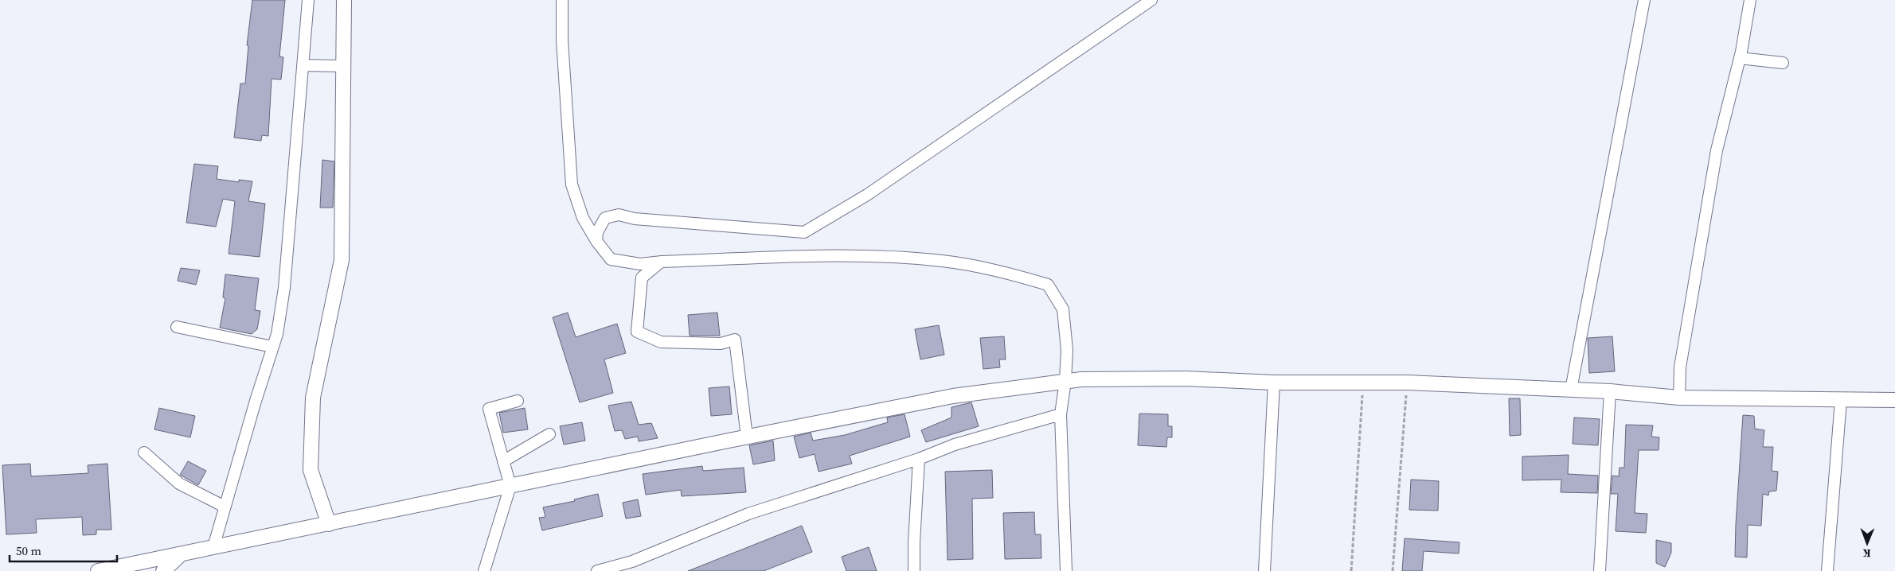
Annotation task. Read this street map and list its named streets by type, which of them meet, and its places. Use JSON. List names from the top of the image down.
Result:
{
  "scale_bar": "50 m",
  "north": "bottom"
}
